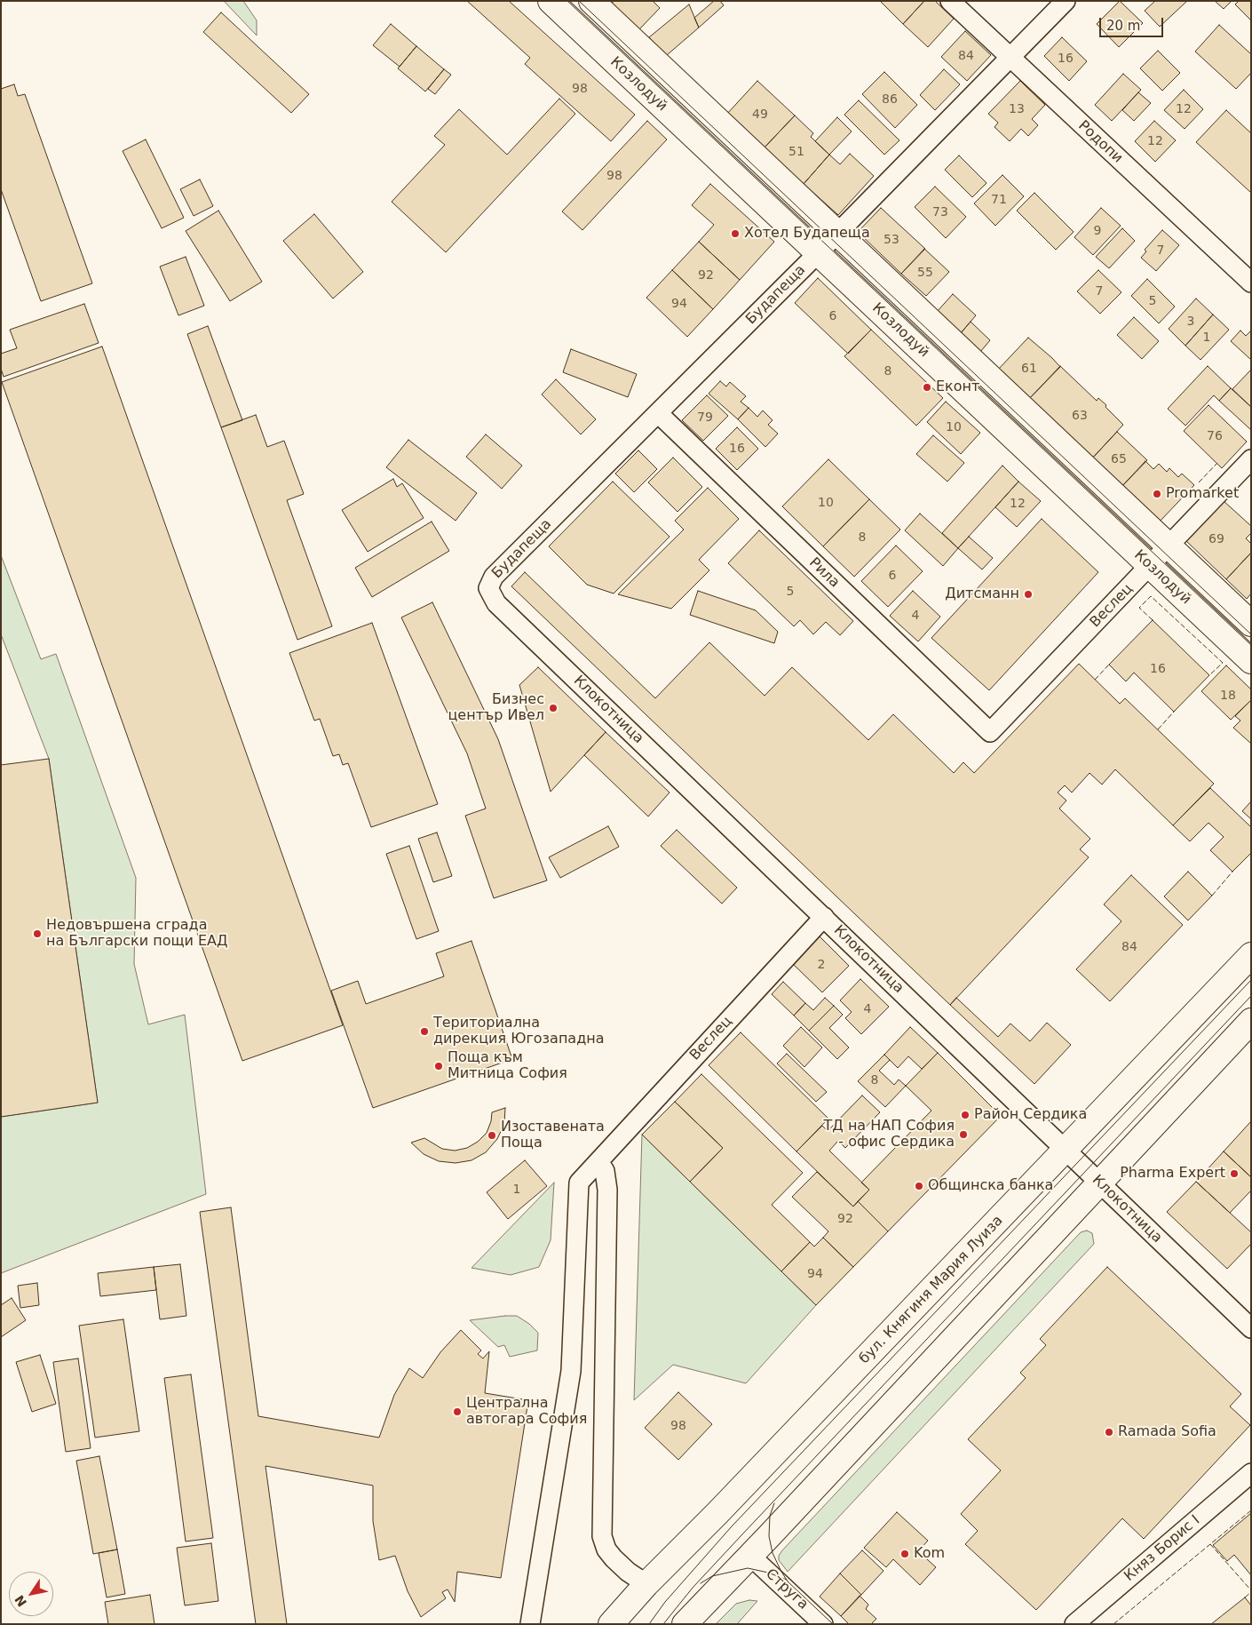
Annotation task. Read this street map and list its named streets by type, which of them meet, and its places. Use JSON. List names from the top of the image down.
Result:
{
  "streets": {
    "main road": ["Козлодуй", "бул. Княгиня Мария Луиза"],
    "street": [
      "Родопи",
      "Будапеща",
      "Рила",
      "Веслец",
      "Клокотница",
      "Княз Борис I",
      "Струга"
    ]
  },
  "crossings": [
    ["Козлодуй", "Будапеща"],
    ["Козлодуй", "Веслец"],
    ["Родопи", "Будапеща"],
    ["Будапеща", "Рила"],
    ["Будапеща", "Клокотница"],
    ["Рила", "Веслец"],
    ["Веслец", "Клокотница"],
    ["Клокотница", "бул. Княгиня Мария Луиза"]
  ],
  "places": [
    "Хотел Будапеща",
    "Еконт",
    "Promarket",
    "Дитсманн",
    "Бизнес център Ивел",
    "Недовършена сграда на Български пощи ЕАД",
    "Териториална дирекция Югозападна",
    "Поща към Митница София",
    "Район Сердика",
    "ТД на НАП София - офис Сердика",
    "Изоставената Поща",
    "Pharma Expert",
    "Общинска банка",
    "Централна автогара София",
    "Ramada Sofia",
    "Kom"
  ],
  "house_numbers": [
    "84",
    "16",
    "98",
    "86",
    "13",
    "12",
    "49",
    "12",
    "51",
    "98",
    "71",
    "73",
    "9",
    "53",
    "7",
    "55",
    "92",
    "7",
    "5",
    "94",
    "6",
    "3",
    "1",
    "61",
    "8",
    "63",
    "79",
    "10",
    "76",
    "16",
    "65",
    "10",
    "12",
    "8",
    "69",
    "6",
    "5",
    "4",
    "16",
    "18",
    "84",
    "2",
    "4",
    "8",
    "1",
    "92",
    "94",
    "98"
  ],
  "scale_bar": "20 m",
  "north": "bottom left"
}
